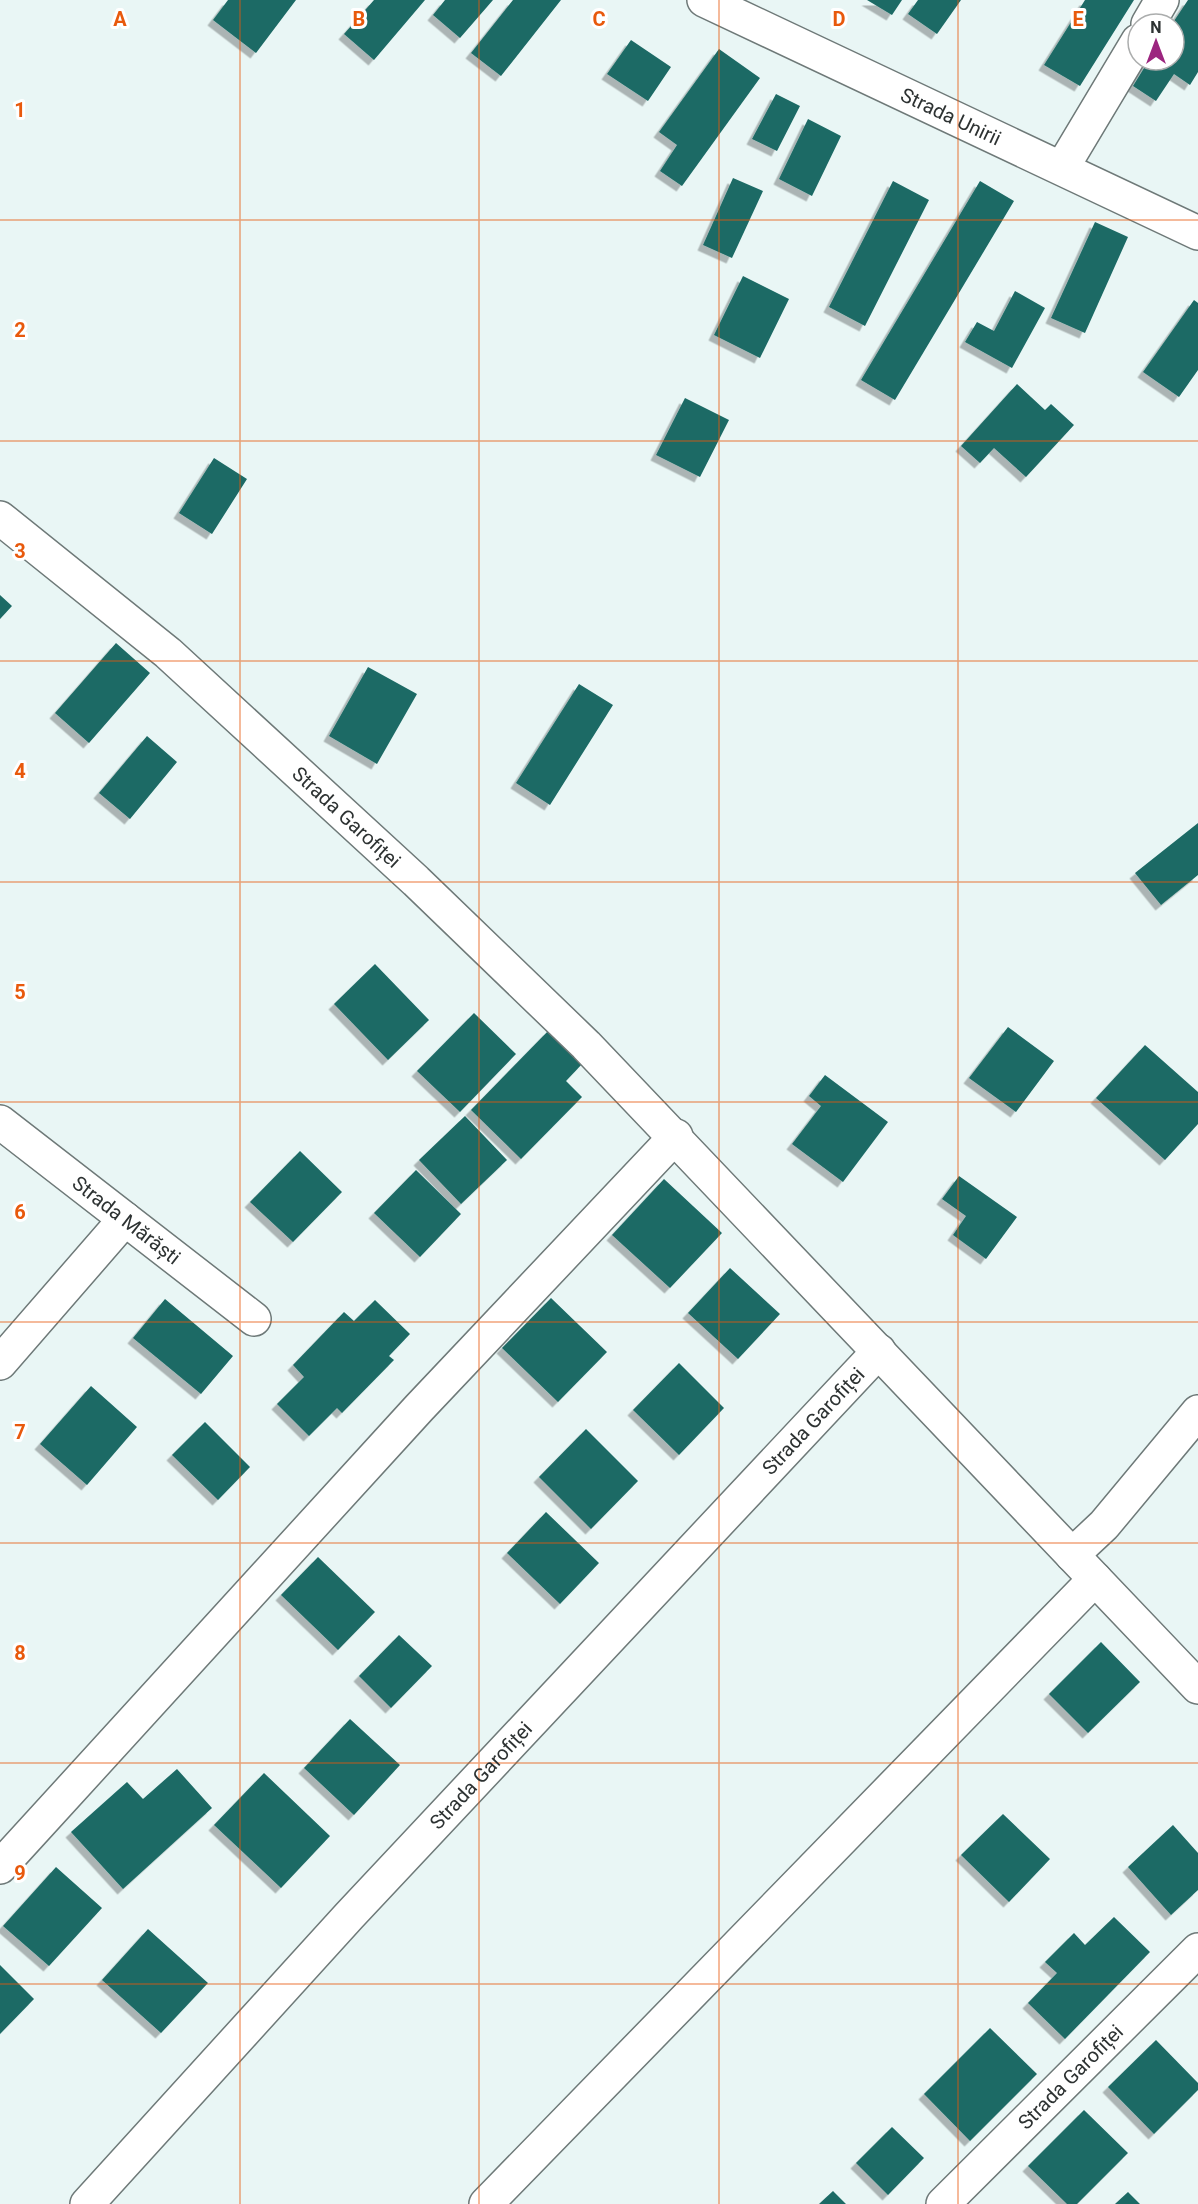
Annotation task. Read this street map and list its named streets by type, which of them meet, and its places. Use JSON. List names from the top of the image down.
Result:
{
  "streets": {
    "street": ["Strada Unirii", "Strada Garofiței", "Strada Mărăști"]
  },
  "north": "top",
  "grid": {
    "columns": [
      "A",
      "B",
      "C",
      "D",
      "E"
    ],
    "rows": [
      "1",
      "2",
      "3",
      "4",
      "5",
      "6",
      "7",
      "8",
      "9"
    ]
  }
}
